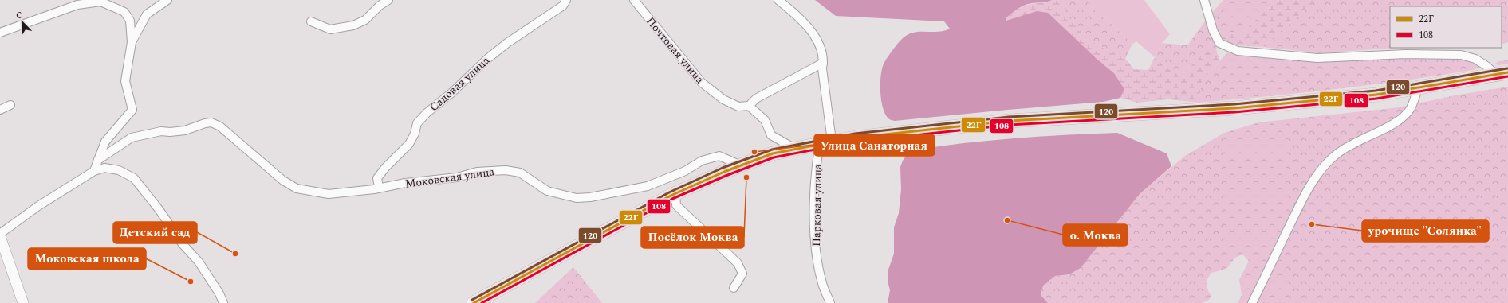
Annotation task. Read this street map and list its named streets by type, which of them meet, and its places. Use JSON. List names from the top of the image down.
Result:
{
  "streets": {
    "street": [
      "Почтовая улица",
      "Садовая улица",
      "Моковская улица",
      "Парковая улица"
    ]
  },
  "crossings": [
    ["Садовая улица", "Моковская улица"]
  ],
  "places": [
    "Улица Санаторная",
    "Посёлок Моква",
    "о. Моква",
    "урочище \"Солянка\"",
    "Детский сад",
    "Моковская школа"
  ],
  "lines": ["transit line 120", "transit line 22Г", "transit line 108"],
  "legend": ["22Г", "108"],
  "north": "top left"
}
